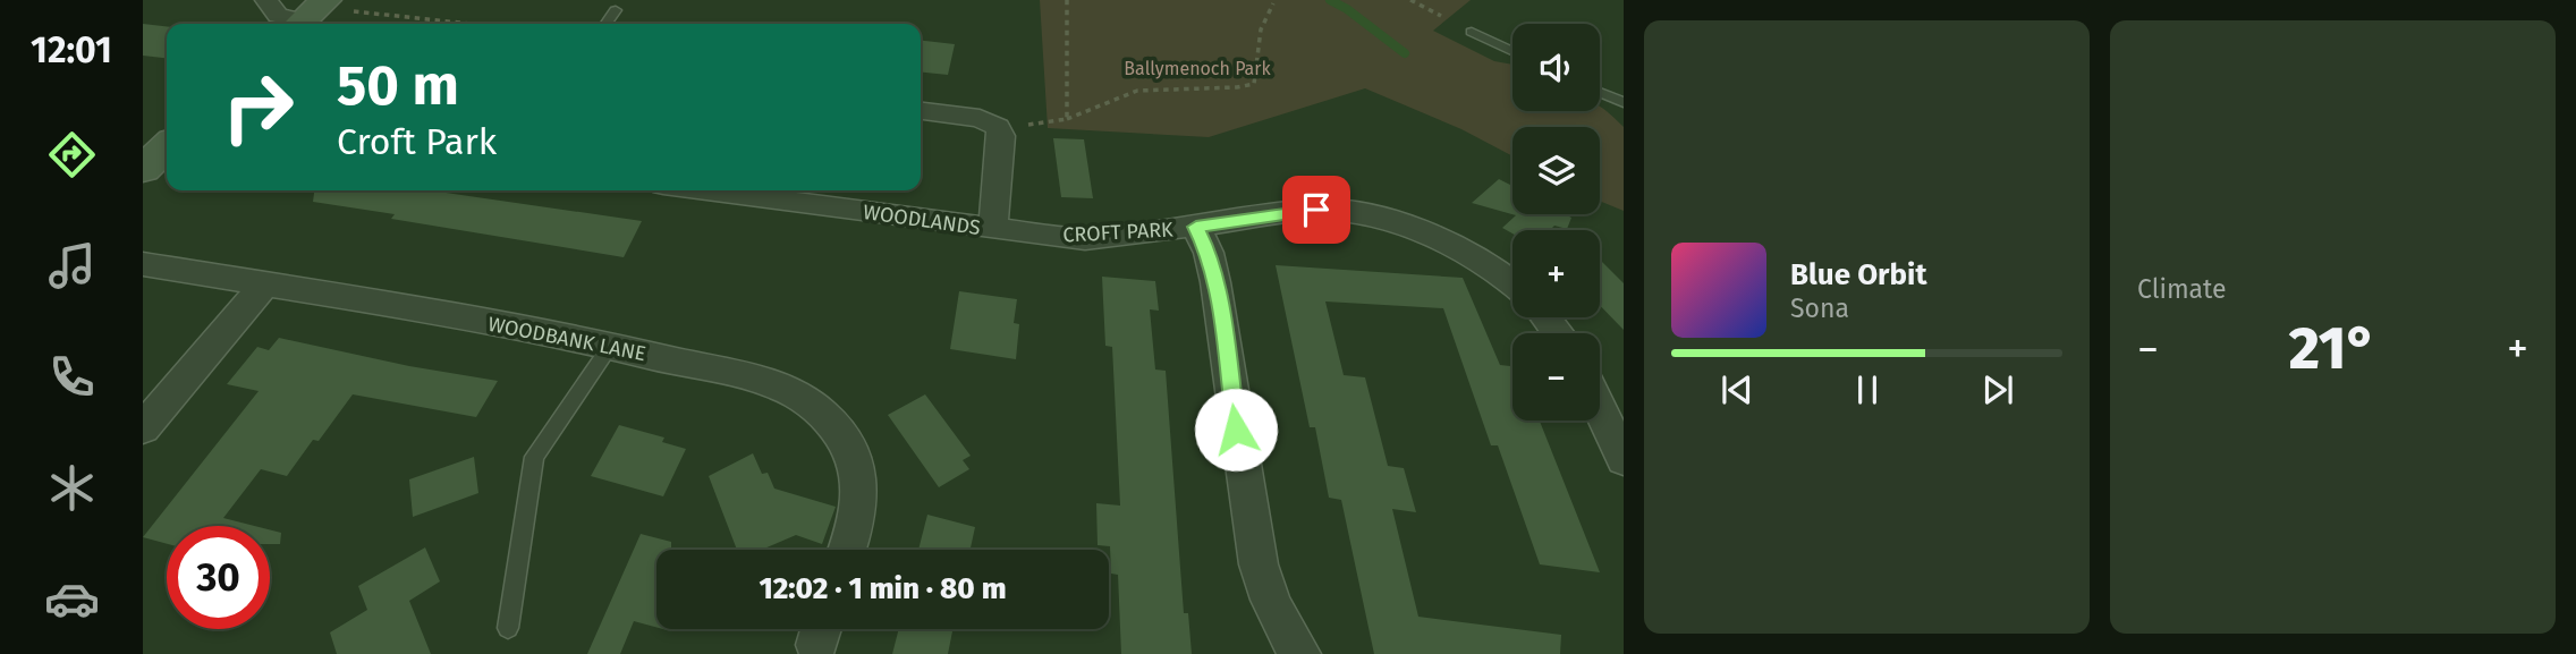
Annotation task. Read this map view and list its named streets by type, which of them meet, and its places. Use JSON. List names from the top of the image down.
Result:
{
  "streets": {
    "street": ["WOODLANDS", "CROFT PARK", "WOODBANK LANE"]
  },
  "crossings": [
    ["WOODLANDS", "CROFT PARK"]
  ],
  "parks": ["Ballymenoch Park"],
  "page": {
    "tabs": "12:01",
    "tile": "Climate",
    "map_buttons": ["+", "−"],
    "turn": ["50 m", "Croft Park"],
    "song": ["Blue Orbit", "Sona"],
    "heat": ["−", "21°", "+"],
    "limit": "30",
    "trip": "12:02 · 1 min · 80 m"
  }
}
